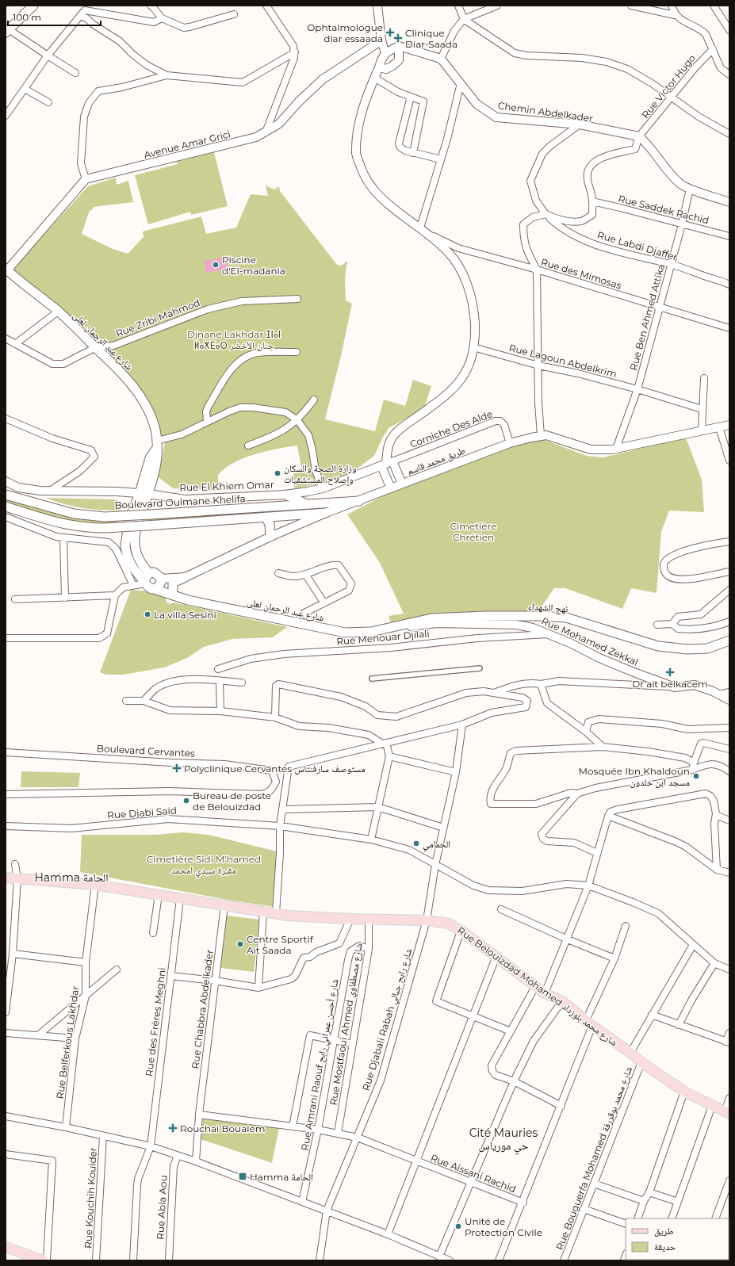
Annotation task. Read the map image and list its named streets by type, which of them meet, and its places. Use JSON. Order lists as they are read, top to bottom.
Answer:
{
  "streets": {
    "main road": [
      "شارع عبد الرحمان لعلى",
      "Boulevard Oulmane Khelifa",
      "نهج الشهداء",
      "Rue Belouizdad Mohamed شارع محمد بلوزداد"
    ],
    "street": [
      "Rue Victor Hugo",
      "Chemin Abdelkader",
      "Avenue Amar Grici",
      "Rue Saddek Rachid",
      "Rue Labdi Djaffer",
      "Rue des Mimosas",
      "Rue Ben Ahmed Attika",
      "Rue Zribi Mahmod",
      "Rue Lagoun Abdelkrim",
      "Corniche Des Alde",
      "طريق محمد قاسم",
      "Rue El Khiem Omar",
      "Rue Menouar Djilali",
      "Rue Mohamed Zekkal",
      "Boulevard Cervantes",
      "Rue Djabi Saïd",
      "Rue Chabbra Abdelkader",
      "Rue Djabali Rabah شارع رابح جبالي",
      "Rue des Frères Meghni",
      "Rue Mostfaoui Ahmed شارع مصطفاوي",
      "Rue Belferkous Lakhdar",
      "Rue Amrani Raouf شارع أحسن عمراني رابح",
      "Rue Bouguerfa Mohamed شارع محمد بوقررفة",
      "Rue Aïssani Rachid",
      "Rue Kouchih Kouider",
      "Rue Abla Aou"
    ]
  },
  "crossings": [
    ["Rue Victor Hugo", "Chemin Abdelkader"],
    ["Rue Victor Hugo", "Rue Saddek Rachid"],
    ["Chemin Abdelkader", "Rue Labdi Djaffer"],
    ["Rue Saddek Rachid", "Rue Ben Ahmed Attika"],
    ["Rue Labdi Djaffer", "Rue Ben Ahmed Attika"],
    ["Rue des Mimosas", "Rue Ben Ahmed Attika"],
    ["Rue Ben Ahmed Attika", "Rue Lagoun Abdelkrim"],
    ["Rue Ben Ahmed Attika", "طريق محمد قاسم"],
    ["Rue Zribi Mahmod", "شارع عبد الرحمان لعلى"],
    ["شارع عبد الرحمان لعلى", "طريق محمد قاسم"],
    ["شارع عبد الرحمان لعلى", "نهج الشهداء"],
    ["شارع عبد الرحمان لعلى", "Rue Mohamed Zekkal"],
    ["Corniche Des Alde", "طريق محمد قاسم"],
    ["Corniche Des Alde", "Rue El Khiem Omar"],
    ["طريق محمد قاسم", "Boulevard Oulmane Khelifa"],
    ["نهج الشهداء", "Rue Mohamed Zekkal"],
    ["Rue Menouar Djilali", "Rue Mohamed Zekkal"],
    ["Rue Djabi Saïd", "Rue Djabali Rabah شارع رابح جبالي"],
    ["Rue Belouizdad Mohamed شارع محمد بلوزداد", "Rue Chabbra Abdelkader"],
    ["Rue Belouizdad Mohamed شارع محمد بلوزداد", "Rue Djabali Rabah شارع رابح جبالي"],
    ["Rue Belouizdad Mohamed شارع محمد بلوزداد", "Rue des Frères Meghni"],
    ["Rue Belouizdad Mohamed شارع محمد بلوزداد", "Rue Mostfaoui Ahmed شارع مصطفاوي"],
    ["Rue Belouizdad Mohamed شارع محمد بلوزداد", "Rue Belferkous Lakhdar"],
    ["Rue Belouizdad Mohamed شارع محمد بلوزداد", "Rue Bouguerfa Mohamed شارع محمد بوقررفة"],
    ["Rue Chabbra Abdelkader", "Rue Aïssani Rachid"],
    ["Rue Djabali Rabah شارع رابح جبالي", "Rue Aïssani Rachid"],
    ["Rue Mostfaoui Ahmed شارع مصطفاوي", "Rue Amrani Raouf شارع أحسن عمراني رابح"],
    ["Rue Mostfaoui Ahmed شارع مصطفاوي", "Rue Aïssani Rachid"],
    ["Rue Amrani Raouf شارع أحسن عمراني رابح", "Rue Aïssani Rachid"]
  ],
  "districts": ["Hamma الحامة", "Cité Mauries حي مورياس"],
  "parks": ["Djnane Lakhdar ⵊⵏⴰⵏ ⵍⴰⵅⴹⴰⵔ جنان الأخضر", "Cimetière Chrétien", "Cimetière Sidi M'hamed مقبرة سيدي امحمد"],
  "places": {
    "health": [
      "Ophtalmologue diar essaada",
      "Clinique Diar-Saada",
      "Dr ait belkacem",
      "Polyclinique Cervantes مستوصف سارفنتاس",
      "Rouchai Boualem"
    ],
    "other": [
      "Piscine d'El-madania",
      "وزارة الصحة والسكان وإصلاح المستشفيات",
      "La villa Sesini",
      "Mosquée Ibn Khaldoun مسجد ابن خلدون",
      "Bureau de poste de Belouizdad",
      "الحمامي",
      "Centre Sportif Ait Saada",
      "Unité de Protection Civile"
    ],
    "transit": ["Hamma الحامة"]
  },
  "legend": ["طريق", "حديقة"],
  "scale_bar": "100 m"
}
